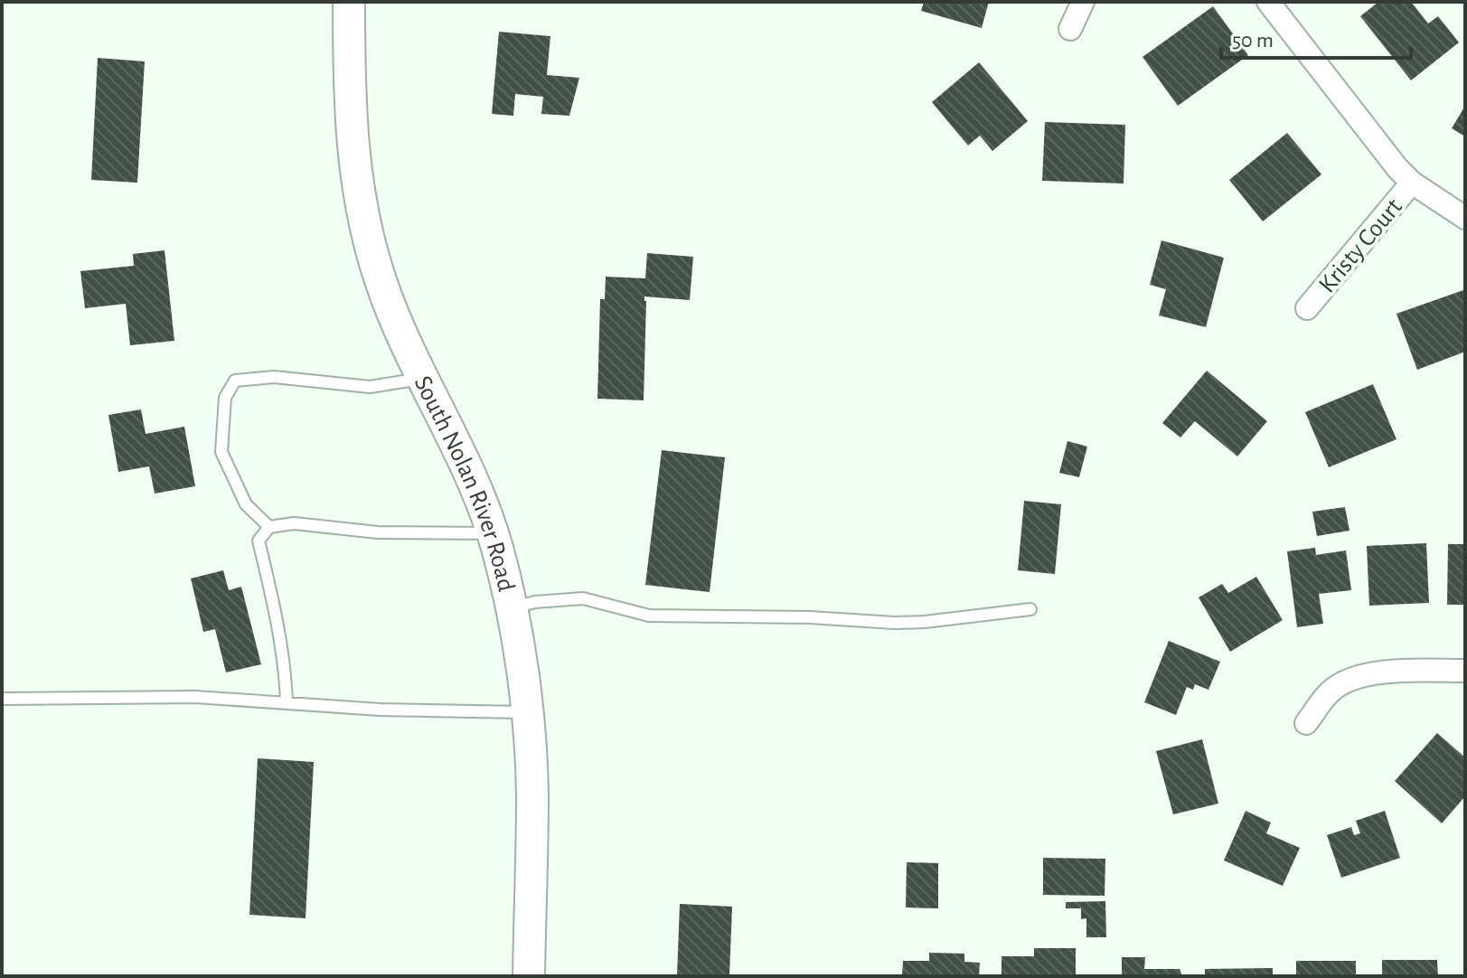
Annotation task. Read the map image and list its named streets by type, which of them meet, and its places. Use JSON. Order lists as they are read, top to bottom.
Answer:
{
  "streets": {
    "main road": ["South Nolan River Road"],
    "street": ["Kristy Court"]
  },
  "scale_bar": "50 m"
}
